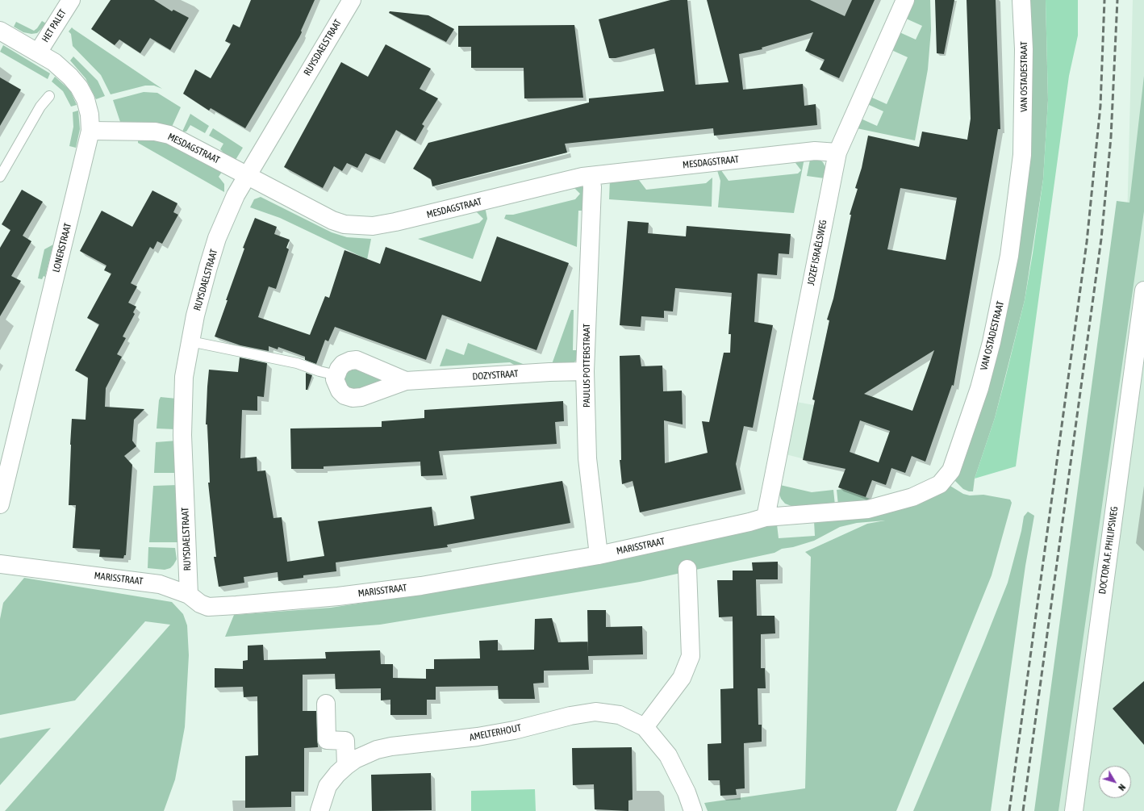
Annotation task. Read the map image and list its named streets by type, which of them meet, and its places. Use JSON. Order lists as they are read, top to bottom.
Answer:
{
  "streets": {
    "street": [
      "HET PALET",
      "RUYSDAELSTRAAT",
      "VAN OSTADESTRAAT",
      "MESDAGSTRAAT",
      "LONERSTRAAT",
      "JOZEF ISRAËLSWEG",
      "PAULUS POTTERSTRAAT",
      "DOZYSTRAAT",
      "MARISSTRAAT",
      "DOCTOR A.F. PHILIPSWEG",
      "AMELTERHOUT"
    ]
  },
  "crossings": [
    ["HET PALET", "LONERSTRAAT"],
    ["RUYSDAELSTRAAT", "MESDAGSTRAAT"],
    ["RUYSDAELSTRAAT", "MARISSTRAAT"],
    ["VAN OSTADESTRAAT", "JOZEF ISRAËLSWEG"],
    ["VAN OSTADESTRAAT", "MARISSTRAAT"],
    ["MESDAGSTRAAT", "LONERSTRAAT"],
    ["MESDAGSTRAAT", "JOZEF ISRAËLSWEG"],
    ["MESDAGSTRAAT", "PAULUS POTTERSTRAAT"],
    ["JOZEF ISRAËLSWEG", "MARISSTRAAT"],
    ["PAULUS POTTERSTRAAT", "DOZYSTRAAT"],
    ["PAULUS POTTERSTRAAT", "MARISSTRAAT"]
  ],
  "north": "bottom right"
}
